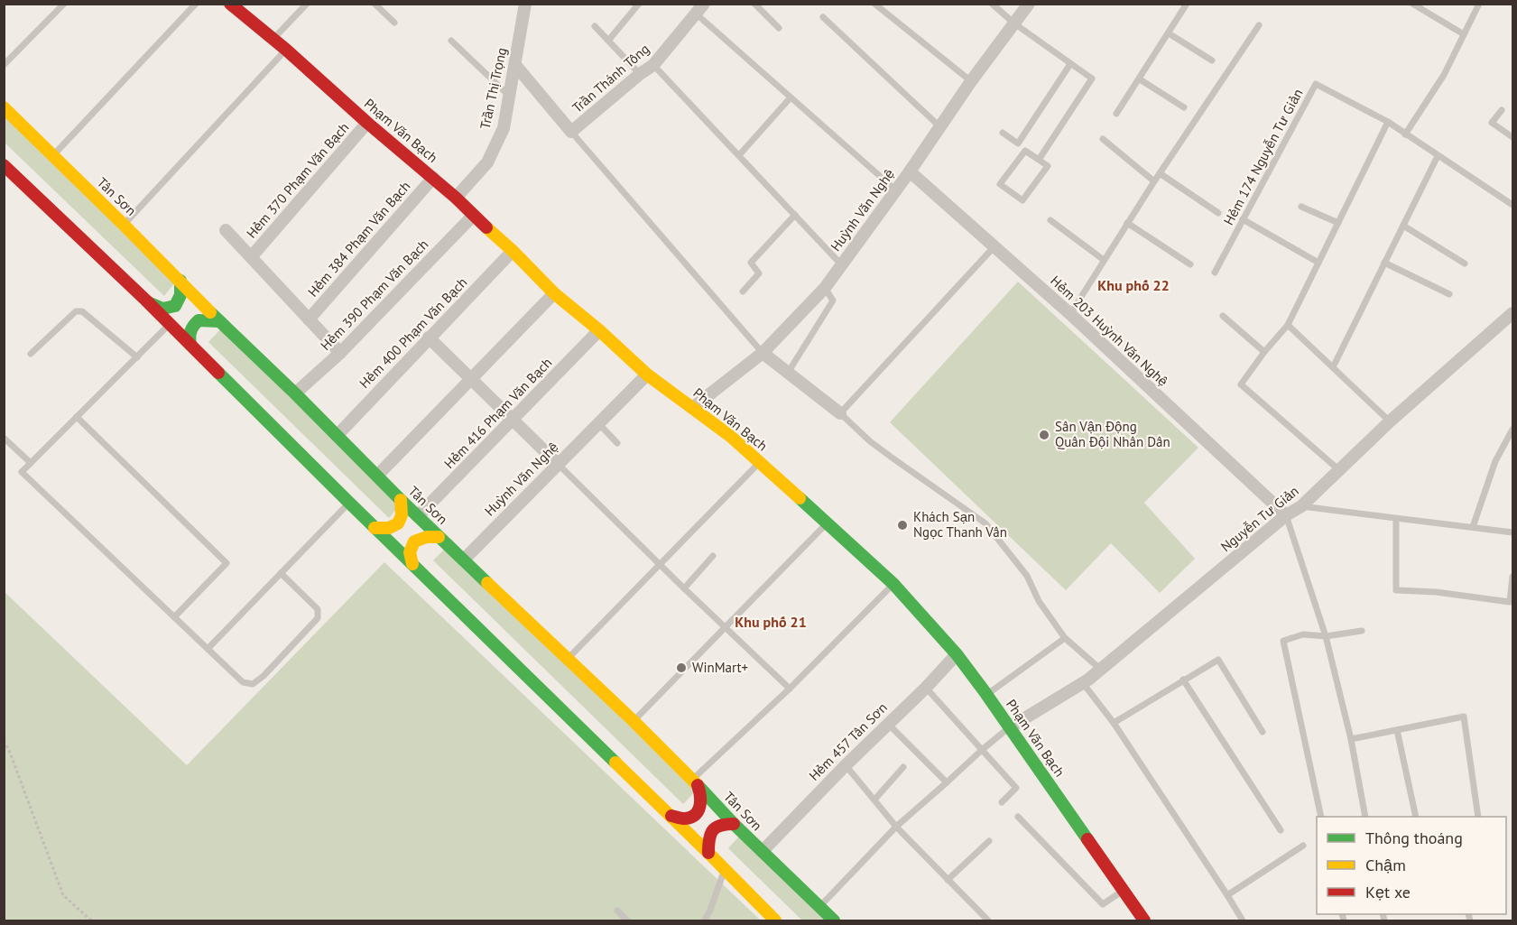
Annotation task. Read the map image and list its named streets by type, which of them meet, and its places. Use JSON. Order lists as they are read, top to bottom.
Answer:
{
  "streets": {
    "street": [
      "Trần Thánh Tông",
      "Trần Thị Trọng",
      "Phạm Văn Bạch",
      "Hẻm 370 Phạm Văn Bạch",
      "Tân Sơn",
      "Huỳnh Văn Nghệ",
      "Hẻm 384 Phạm Văn Bạch",
      "Hẻm 390 Phạm Văn Bạch",
      "Hẻm 203 Huỳnh Văn Nghệ",
      "Hẻm 400 Phạm Văn Bạch",
      "Hẻm 416 Phạm Văn Bạch",
      "Nguyễn Tư Giản",
      "Hẻm 457 Tân Sơn"
    ],
    "lane": ["Hẻm 174 Nguyễn Tư Giản"]
  },
  "crossings": [
    ["Trần Thánh Tông", "Trần Thị Trọng"],
    ["Trần Thị Trọng", "Phạm Văn Bạch"],
    ["Phạm Văn Bạch", "Hẻm 370 Phạm Văn Bạch"],
    ["Phạm Văn Bạch", "Huỳnh Văn Nghệ"],
    ["Phạm Văn Bạch", "Hẻm 384 Phạm Văn Bạch"],
    ["Phạm Văn Bạch", "Hẻm 390 Phạm Văn Bạch"],
    ["Phạm Văn Bạch", "Hẻm 400 Phạm Văn Bạch"],
    ["Phạm Văn Bạch", "Hẻm 416 Phạm Văn Bạch"],
    ["Phạm Văn Bạch", "Nguyễn Tư Giản"],
    ["Phạm Văn Bạch", "Hẻm 457 Tân Sơn"],
    ["Hẻm 370 Phạm Văn Bạch", "Hẻm 384 Phạm Văn Bạch"],
    ["Hẻm 370 Phạm Văn Bạch", "Hẻm 390 Phạm Văn Bạch"],
    ["Tân Sơn", "Huỳnh Văn Nghệ"],
    ["Tân Sơn", "Hẻm 390 Phạm Văn Bạch"],
    ["Tân Sơn", "Hẻm 400 Phạm Văn Bạch"],
    ["Tân Sơn", "Hẻm 416 Phạm Văn Bạch"],
    ["Tân Sơn", "Hẻm 457 Tân Sơn"],
    ["Huỳnh Văn Nghệ", "Hẻm 203 Huỳnh Văn Nghệ"],
    ["Hẻm 203 Huỳnh Văn Nghệ", "Nguyễn Tư Giản"]
  ],
  "districts": ["Khu phố 22", "Khu phố 21"],
  "places": ["Sân Vận Động Quân Đội Nhân Dân", "Khách Sạn Ngọc Thanh Vân", "WinMart+"],
  "legend": ["Thông thoáng", "Chậm", "Kẹt xe"]
}
